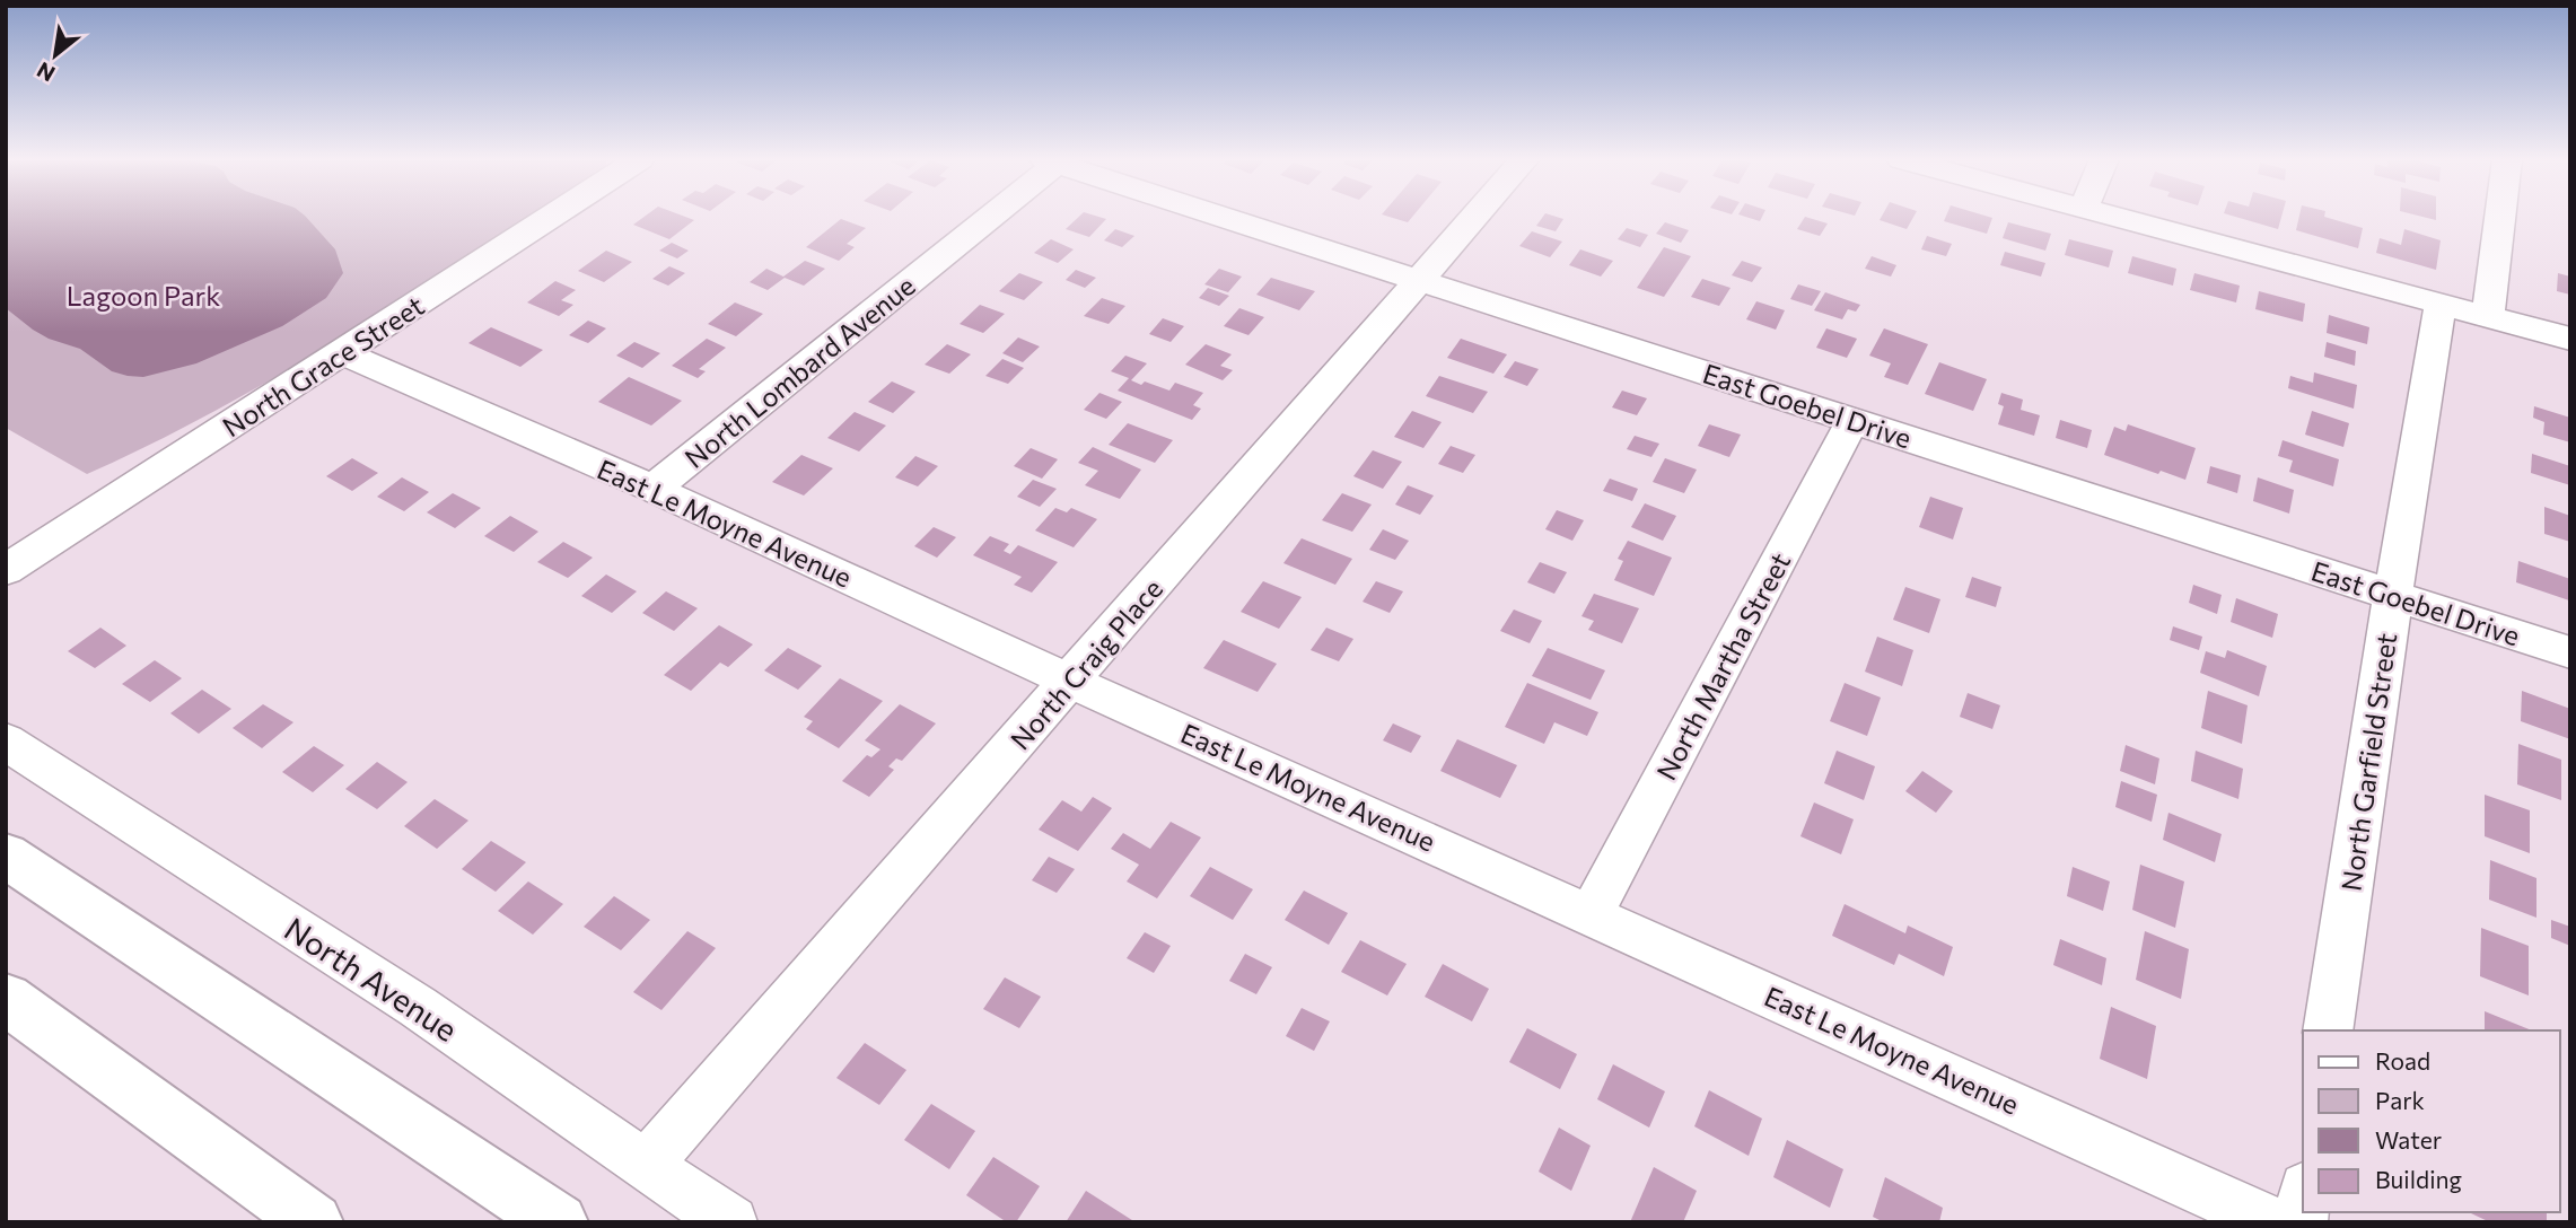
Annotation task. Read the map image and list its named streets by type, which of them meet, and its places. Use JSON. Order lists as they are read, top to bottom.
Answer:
{
  "streets": {
    "street": [
      "North Grace Street",
      "North Lombard Avenue",
      "East Goebel Drive",
      "East Le Moyne Avenue",
      "North Craig Place",
      "North Martha Street",
      "North Garfield Street",
      "North Avenue"
    ]
  },
  "crossings": [
    ["North Grace Street", "East Le Moyne Avenue"],
    ["North Lombard Avenue", "East Le Moyne Avenue"],
    ["East Goebel Drive", "North Craig Place"],
    ["East Goebel Drive", "North Martha Street"],
    ["East Goebel Drive", "North Garfield Street"],
    ["East Le Moyne Avenue", "North Craig Place"],
    ["East Le Moyne Avenue", "North Martha Street"],
    ["North Craig Place", "North Avenue"]
  ],
  "parks": ["Lagoon Park"],
  "legend": [
    "Road",
    "Park",
    "Water",
    "Building"
  ],
  "north": "bottom left"
}
